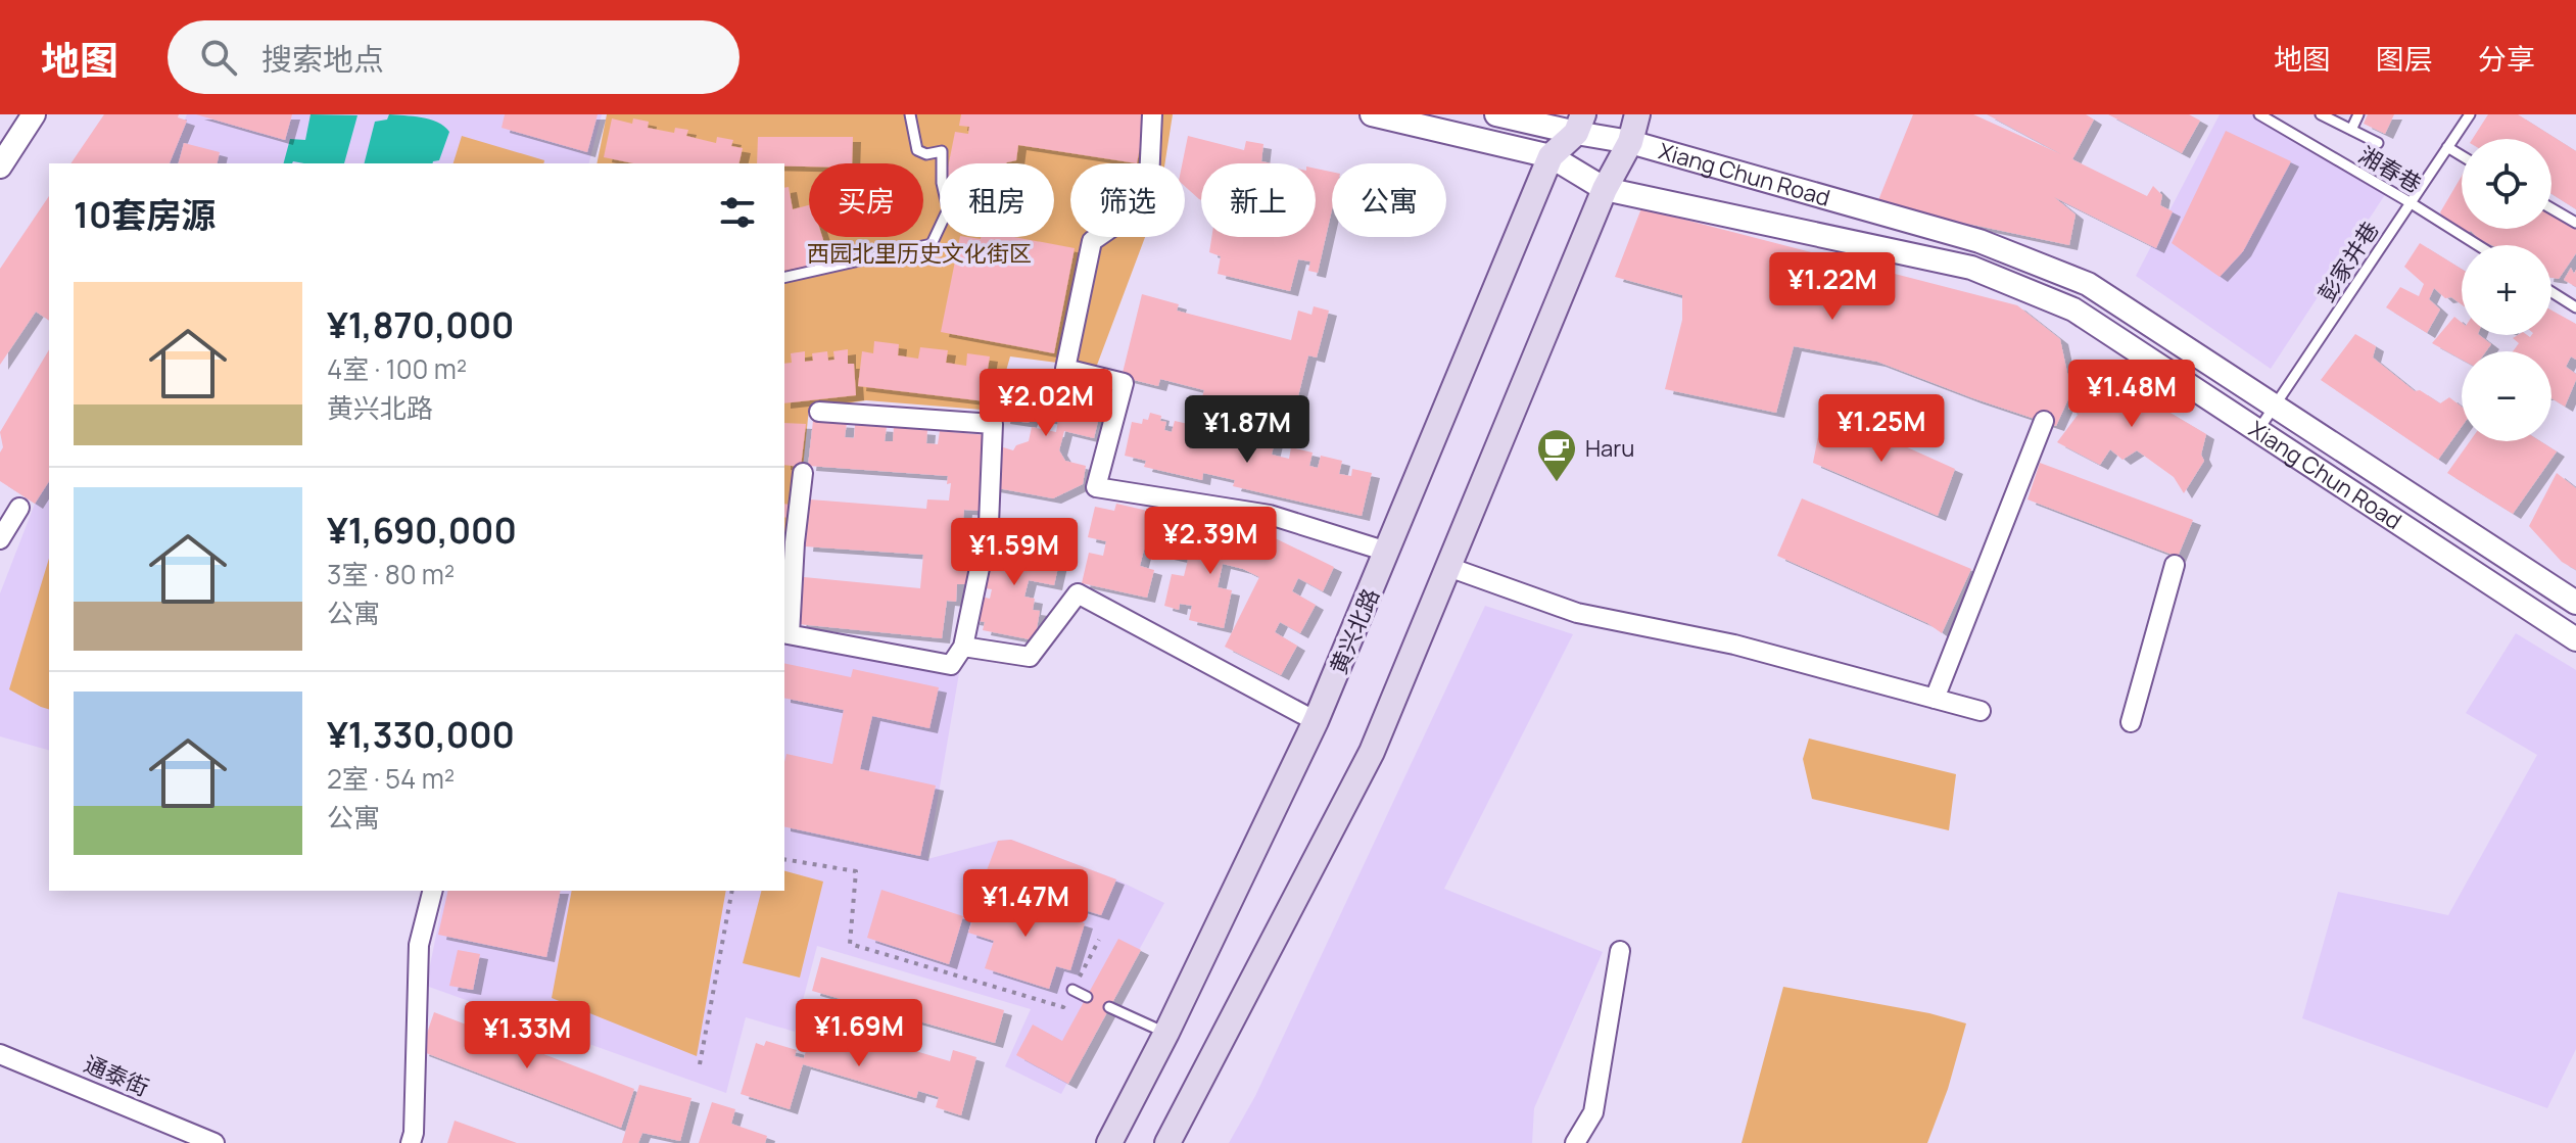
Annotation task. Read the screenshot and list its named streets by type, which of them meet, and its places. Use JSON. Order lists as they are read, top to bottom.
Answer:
{
  "streets": {
    "main road": ["黄兴北路"],
    "street": ["Xiang Chun Road", "通泰街"],
    "lane": ["湘春巷", "彭家并巷"]
  },
  "crossings": [
    ["湘春巷", "彭家并巷"],
    ["Xiang Chun Road", "彭家并巷"],
    ["Xiang Chun Road", "黄兴北路"]
  ],
  "parks": ["西园北里历史文化街区"],
  "places": {
    "cafe": ["Haru"]
  },
  "page": {
    "header": "地图",
    "search": "搜索地点",
    "nav": ["地图", "图层", "分享"],
    "map_buttons": ["+", "−"],
    "chip": [
      "买房",
      "租房",
      "筛选",
      "新上",
      "公寓"
    ],
    "heading": "10套房源",
    "price": [
      "¥1.22M",
      "¥1.48M",
      "¥2.02M",
      "¥1.25M",
      "¥1.87M",
      "¥2.39M",
      "¥1.59M",
      "¥1.47M",
      "¥1.69M",
      "¥1.33M"
    ],
    "list": [
      {
        "name": "¥1,870,000",
        "note": "4室 · 100 m² · 黄兴北路"
      },
      {
        "name": "¥1,690,000",
        "note": "3室 · 80 m² · 公寓"
      },
      {
        "name": "¥1,330,000",
        "note": "2室 · 54 m² · 公寓"
      }
    ]
  }
}
